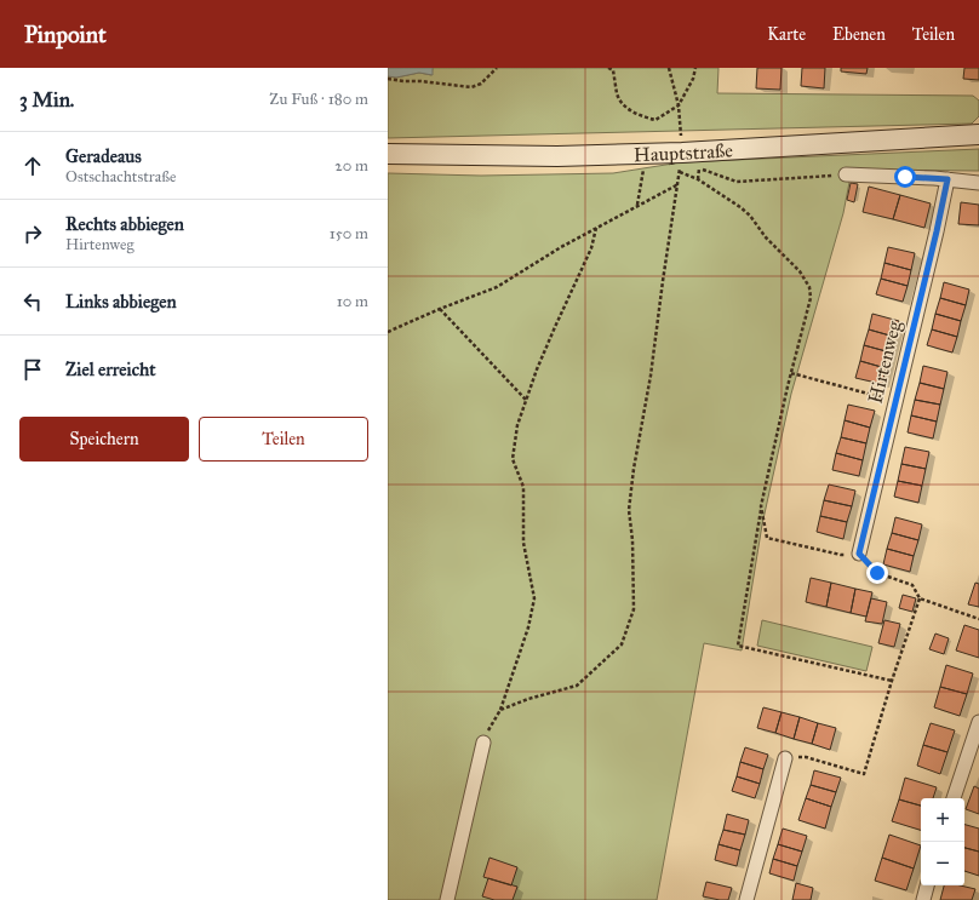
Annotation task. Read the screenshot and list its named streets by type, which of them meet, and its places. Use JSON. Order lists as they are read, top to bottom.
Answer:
{
  "streets": {
    "main road": ["Hauptstraße"],
    "street": ["Hirtenweg"]
  },
  "page": {
    "header": "Pinpoint",
    "nav": ["Karte", "Ebenen", "Teilen"],
    "heading": ["3 Min.", "Zu Fuß · 180 m"],
    "list": [
      ["Geradeaus", "Ostschachtstraße", "20 m"],
      ["Rechts abbiegen", "Hirtenweg", "150 m"],
      ["Links abbiegen", "10 m"],
      "Ziel erreicht"
    ],
    "buttons": ["Speichern", "Teilen"],
    "map_buttons": ["+", "−"]
  }
}
